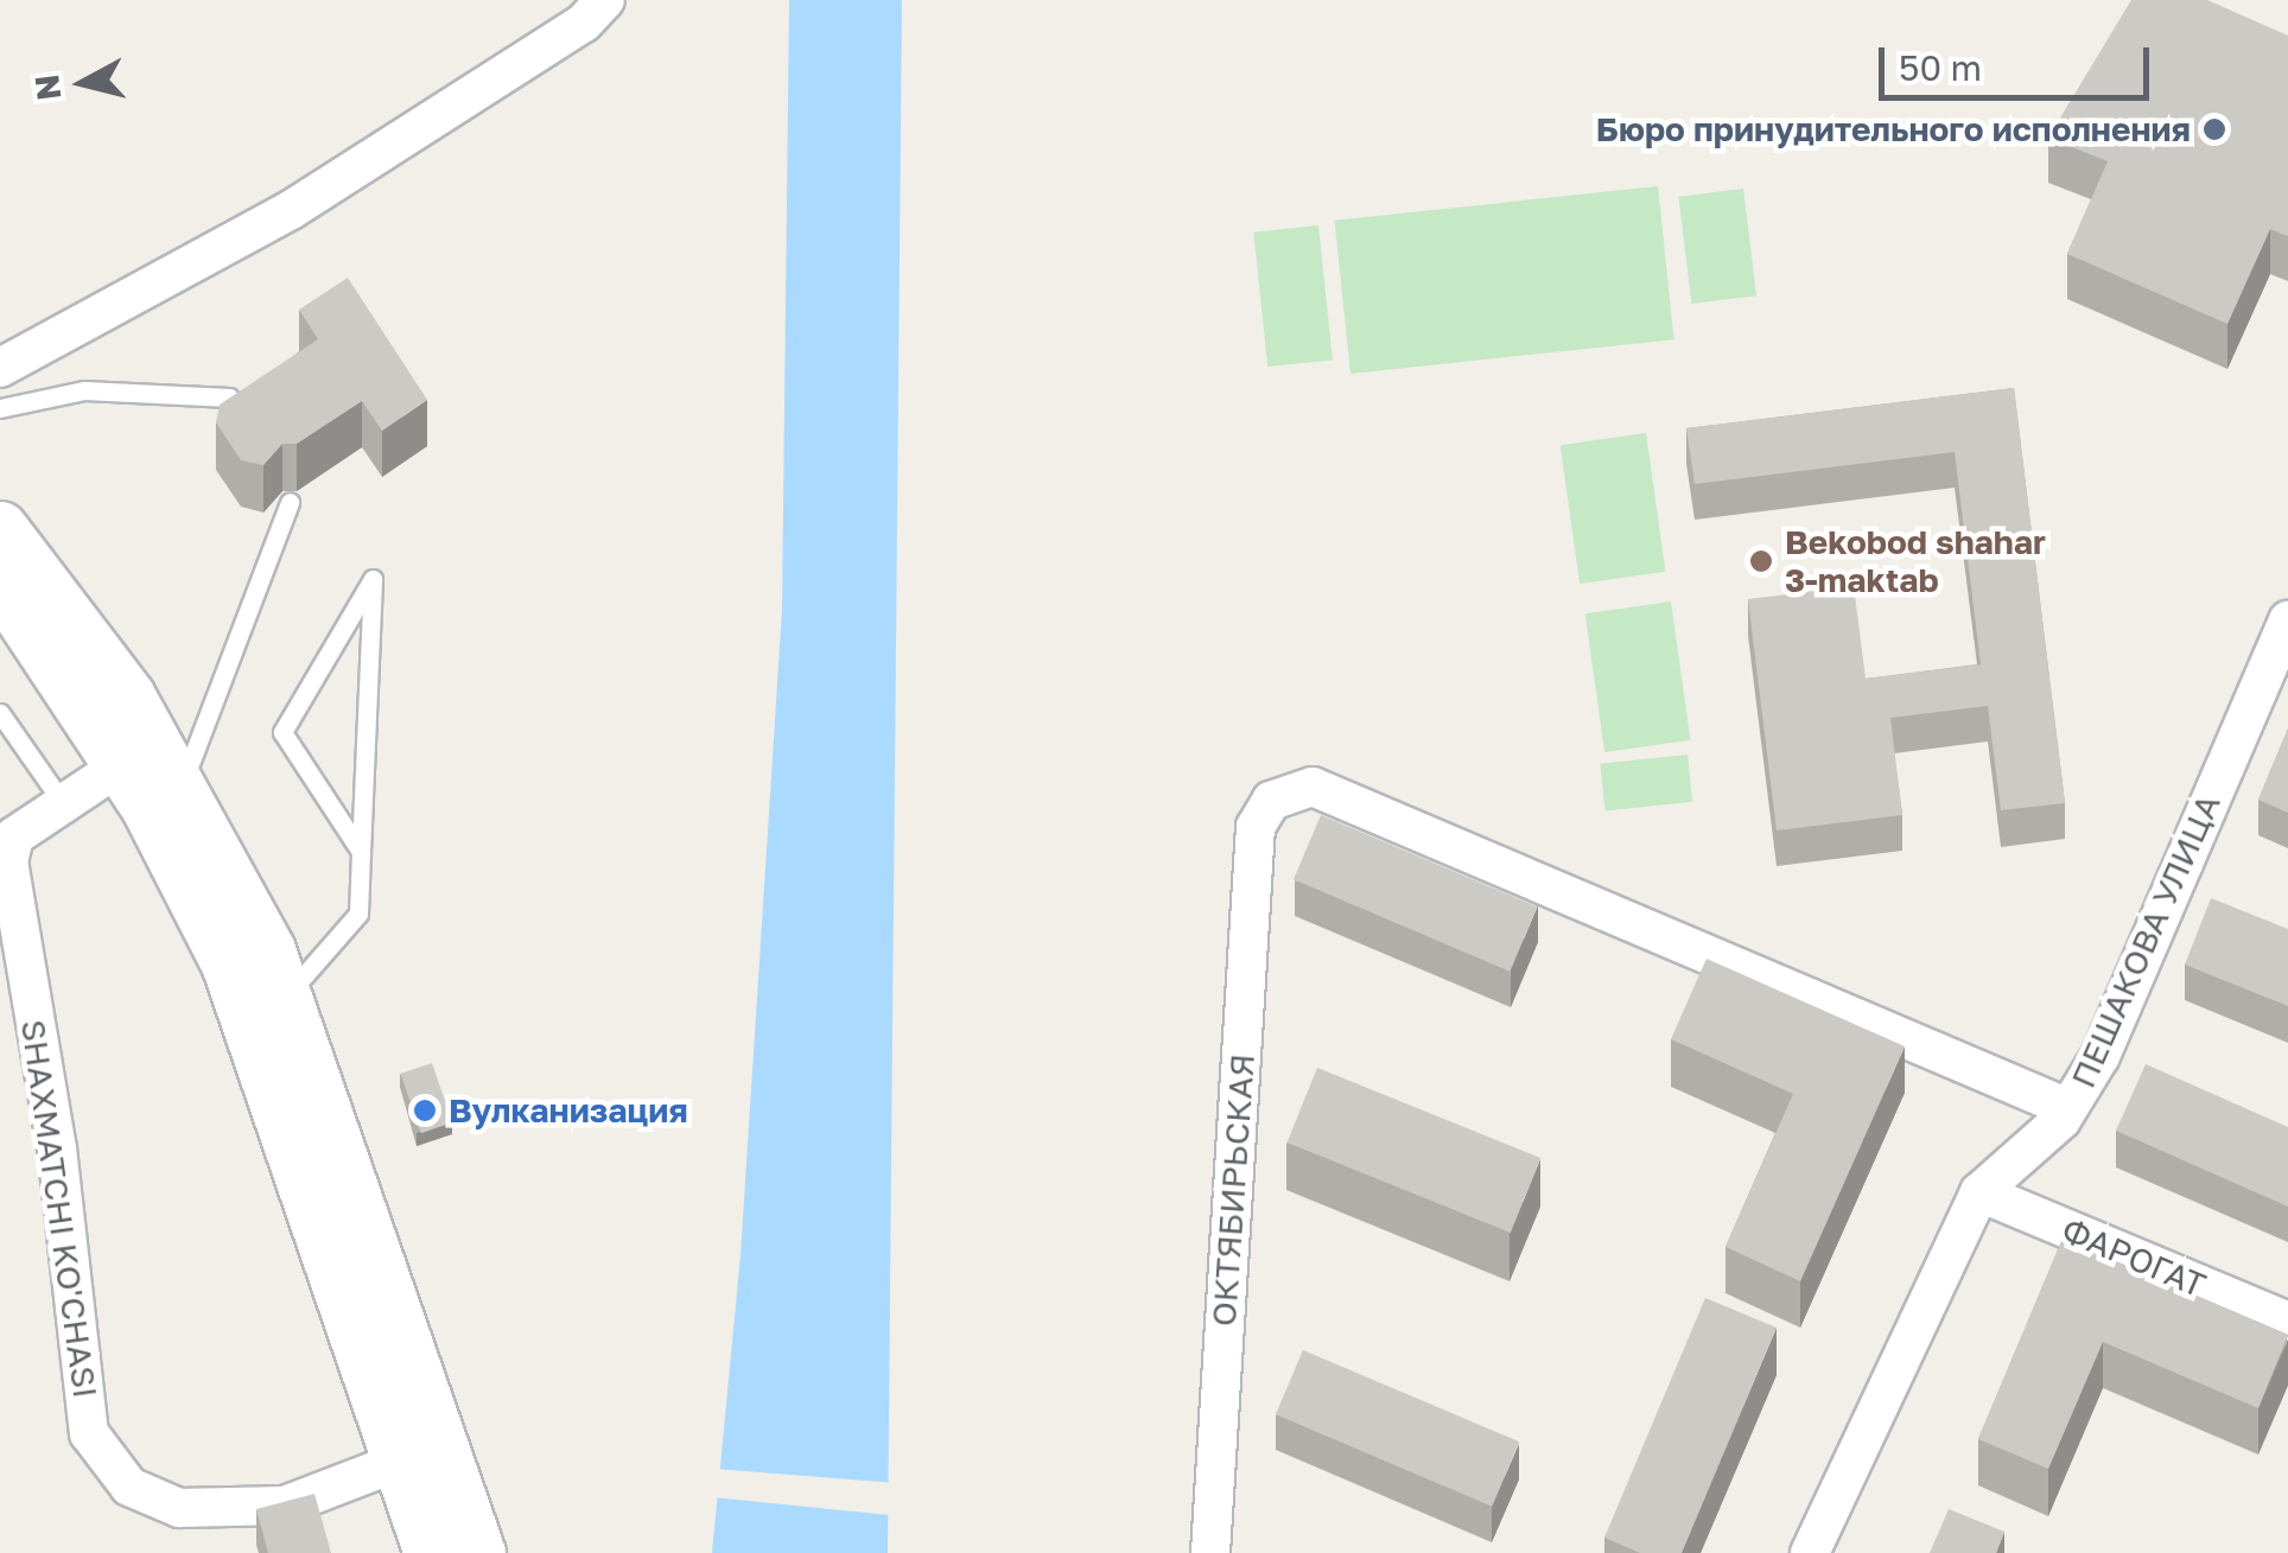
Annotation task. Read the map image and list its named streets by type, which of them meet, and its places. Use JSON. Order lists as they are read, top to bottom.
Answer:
{
  "streets": {
    "street": [
      "ПЕШАКОВА УЛИЦА",
      "ОКТЯБИРЬСКАЯ",
      "SHAXMATCHI KO'CHASI",
      "ФАРОГАТ"
    ]
  },
  "crossings": [
    ["ПЕШАКОВА УЛИЦА", "ОКТЯБИРЬСКАЯ"],
    ["ПЕШАКОВА УЛИЦА", "ФАРОГАТ"]
  ],
  "places": ["Бюро принудительного исполнения", "Bekobod shahar 3-maktab", "Вулканизация"],
  "scale_bar": "50 m",
  "north": "left"
}
